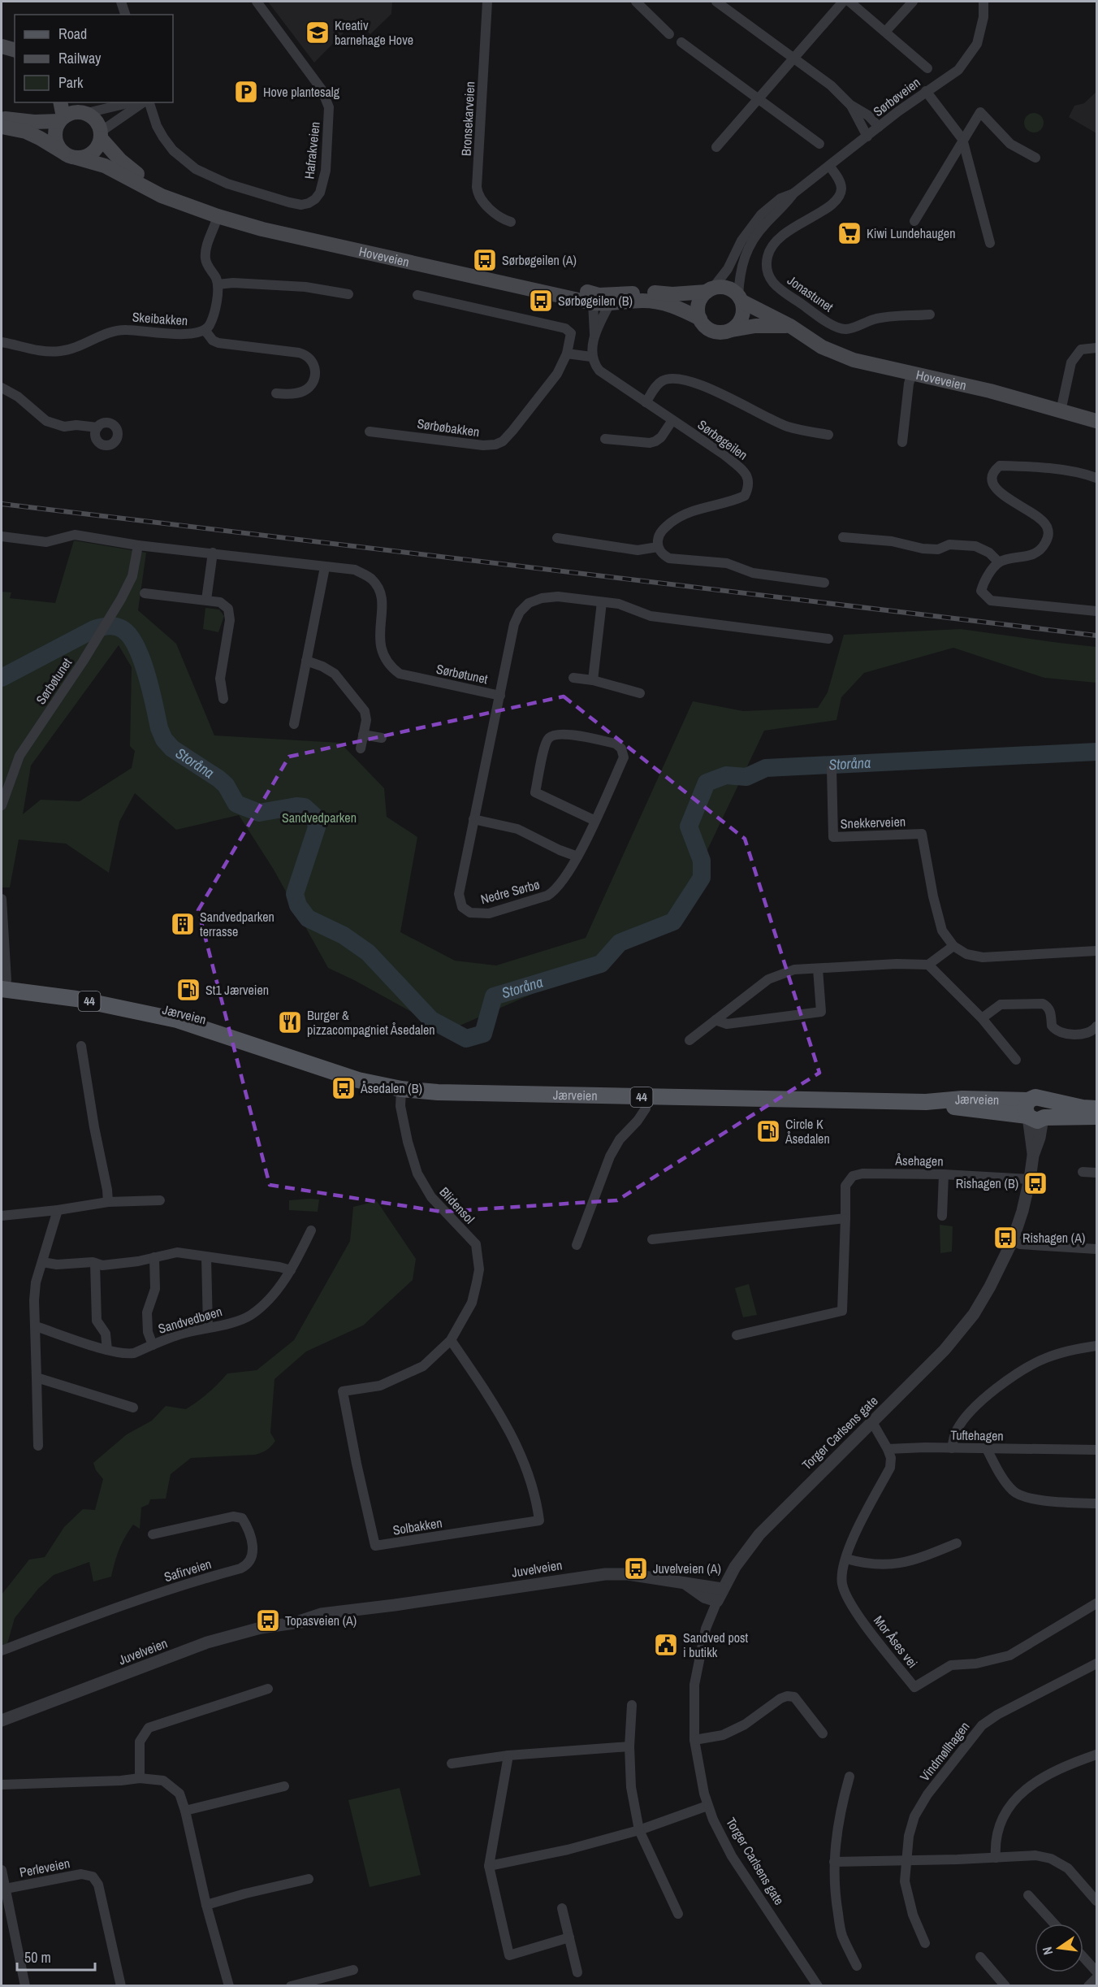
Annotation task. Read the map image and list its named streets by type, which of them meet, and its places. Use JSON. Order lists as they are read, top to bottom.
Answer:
{
  "streets": {
    "main road": ["Hoveveien", "44", "Jærveien"],
    "street": [
      "Sørbøveien",
      "Bronsekarveien",
      "Hafrakveien",
      "Jonastunet",
      "Skeibakken",
      "Sørbøbakken",
      "Sørbøgeilen",
      "Sørbøtunet",
      "Snekkerveien",
      "Nedre Sørbø",
      "Åsehagen",
      "Blidensol",
      "Sandvedbøen",
      "Torger Carlsens gate",
      "Tuftehagen",
      "Solbakken",
      "Juvelveien",
      "Safirveien",
      "Mor Åses vei",
      "Vindmøllhagen",
      "Perleveien"
    ]
  },
  "crossings": [
    ["Sørbøveien", "Hoveveien"],
    ["Sørbøveien", "Jonastunet"],
    ["Hafrakveien", "Hoveveien"],
    ["Sørbøtunet", "Nedre Sørbø"],
    ["44", "Jærveien"],
    ["44", "Torger Carlsens gate"],
    ["Jærveien", "Blidensol"],
    ["Jærveien", "Torger Carlsens gate"],
    ["Åsehagen", "Torger Carlsens gate"],
    ["Blidensol", "Solbakken"],
    ["Torger Carlsens gate", "Juvelveien"],
    ["Tuftehagen", "Mor Åses vei"]
  ],
  "water": ["Storåna"],
  "parks": ["Sandvedparken"],
  "places": {
    "school or university": ["Kreativ barnehage Hove"],
    "parking": ["Hove plantesalg"],
    "supermarket": ["Kiwi Lundehaugen"],
    "bus stop": [
      "Sørbøgeilen (A)",
      "Sørbøgeilen (B)",
      "Åsedalen (B)",
      "Rishagen (B)",
      "Rishagen (A)",
      "Juvelveien (A)",
      "Topasveien (A)"
    ],
    "building": ["Sandvedparken terrasse"],
    "fuel station": ["St1 Jærveien", "Circle K Åsedalen"],
    "restaurant": ["Burger & pizzacompagniet Åsedalen"],
    "public building": ["Sandved post i butikk"]
  },
  "legend": ["Road", "Railway", "Park"],
  "scale_bar": "50 m",
  "north": "left"
}
